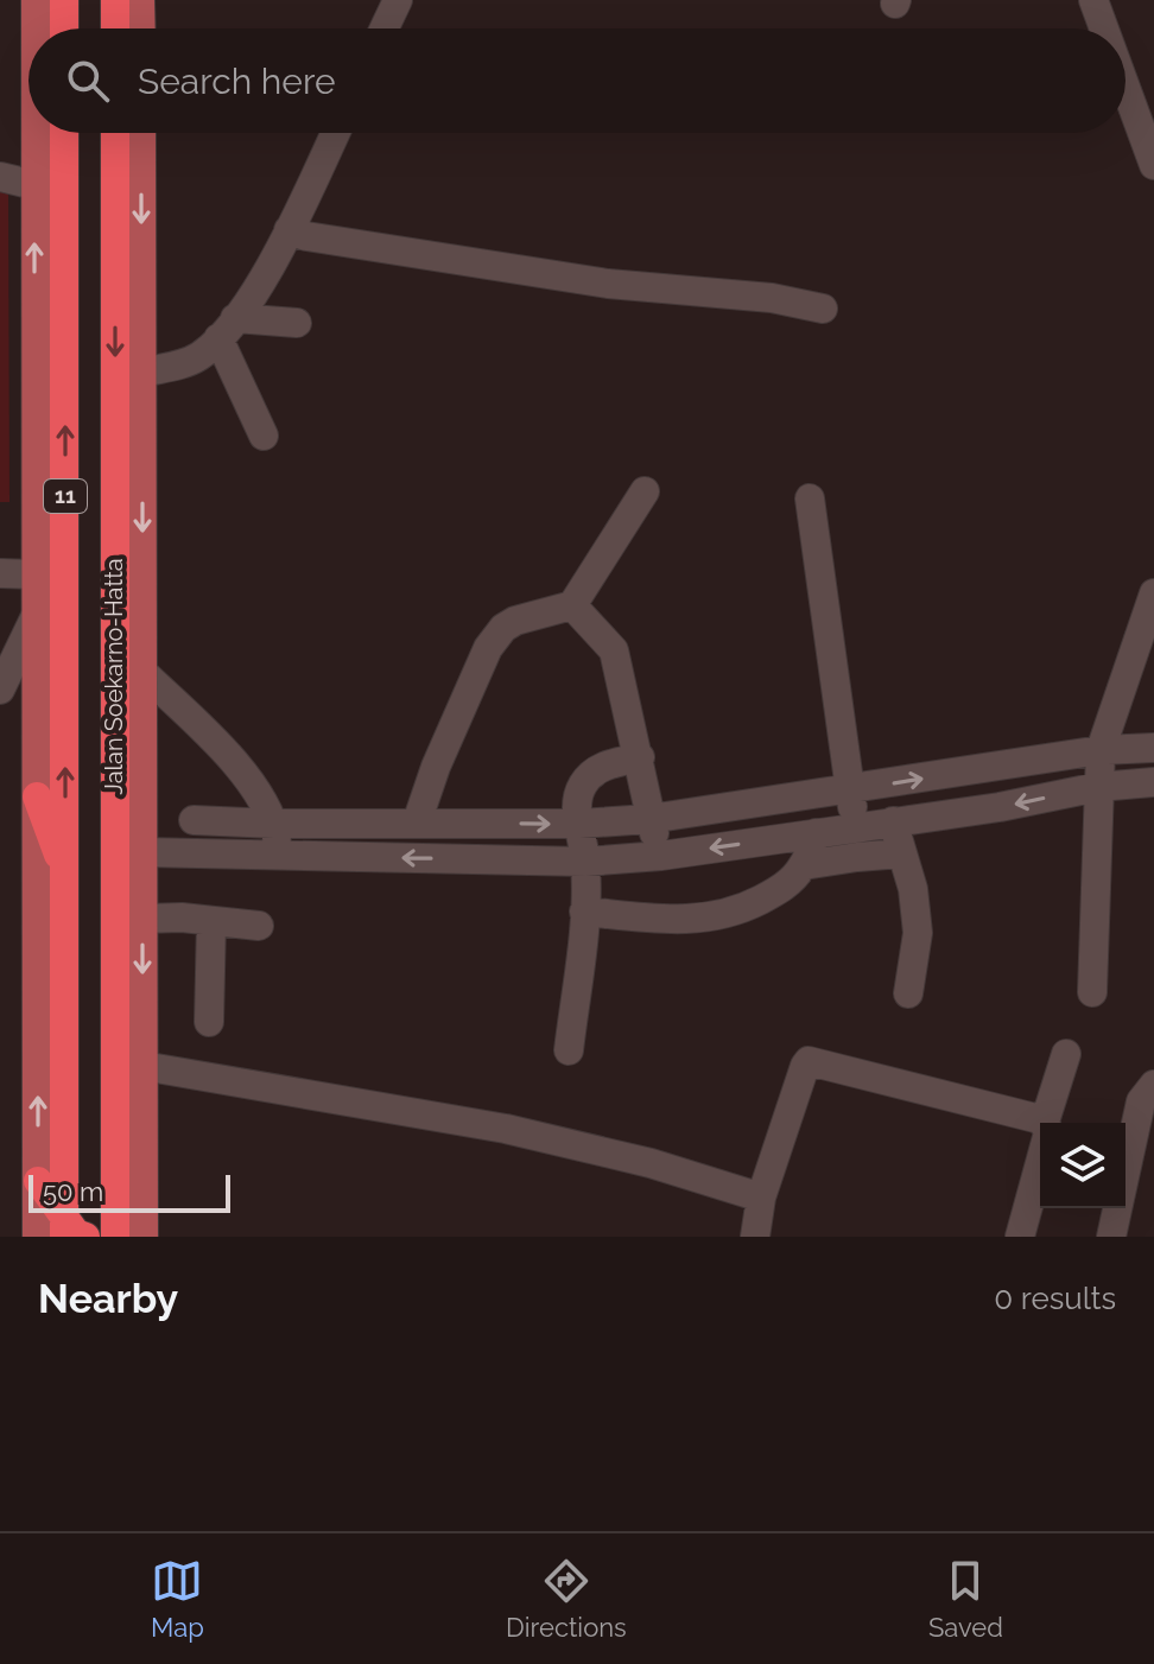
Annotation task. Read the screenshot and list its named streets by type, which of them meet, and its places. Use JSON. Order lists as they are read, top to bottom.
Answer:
{
  "streets": {
    "highway": ["11", "Jalan Soekarno-Hatta"]
  },
  "scale_bar": "50 m",
  "page": {
    "search": "Search here",
    "scale": "50 m",
    "heading": ["Nearby", "0 results"],
    "nav": ["Map", "Directions", "Saved"]
  }
}
